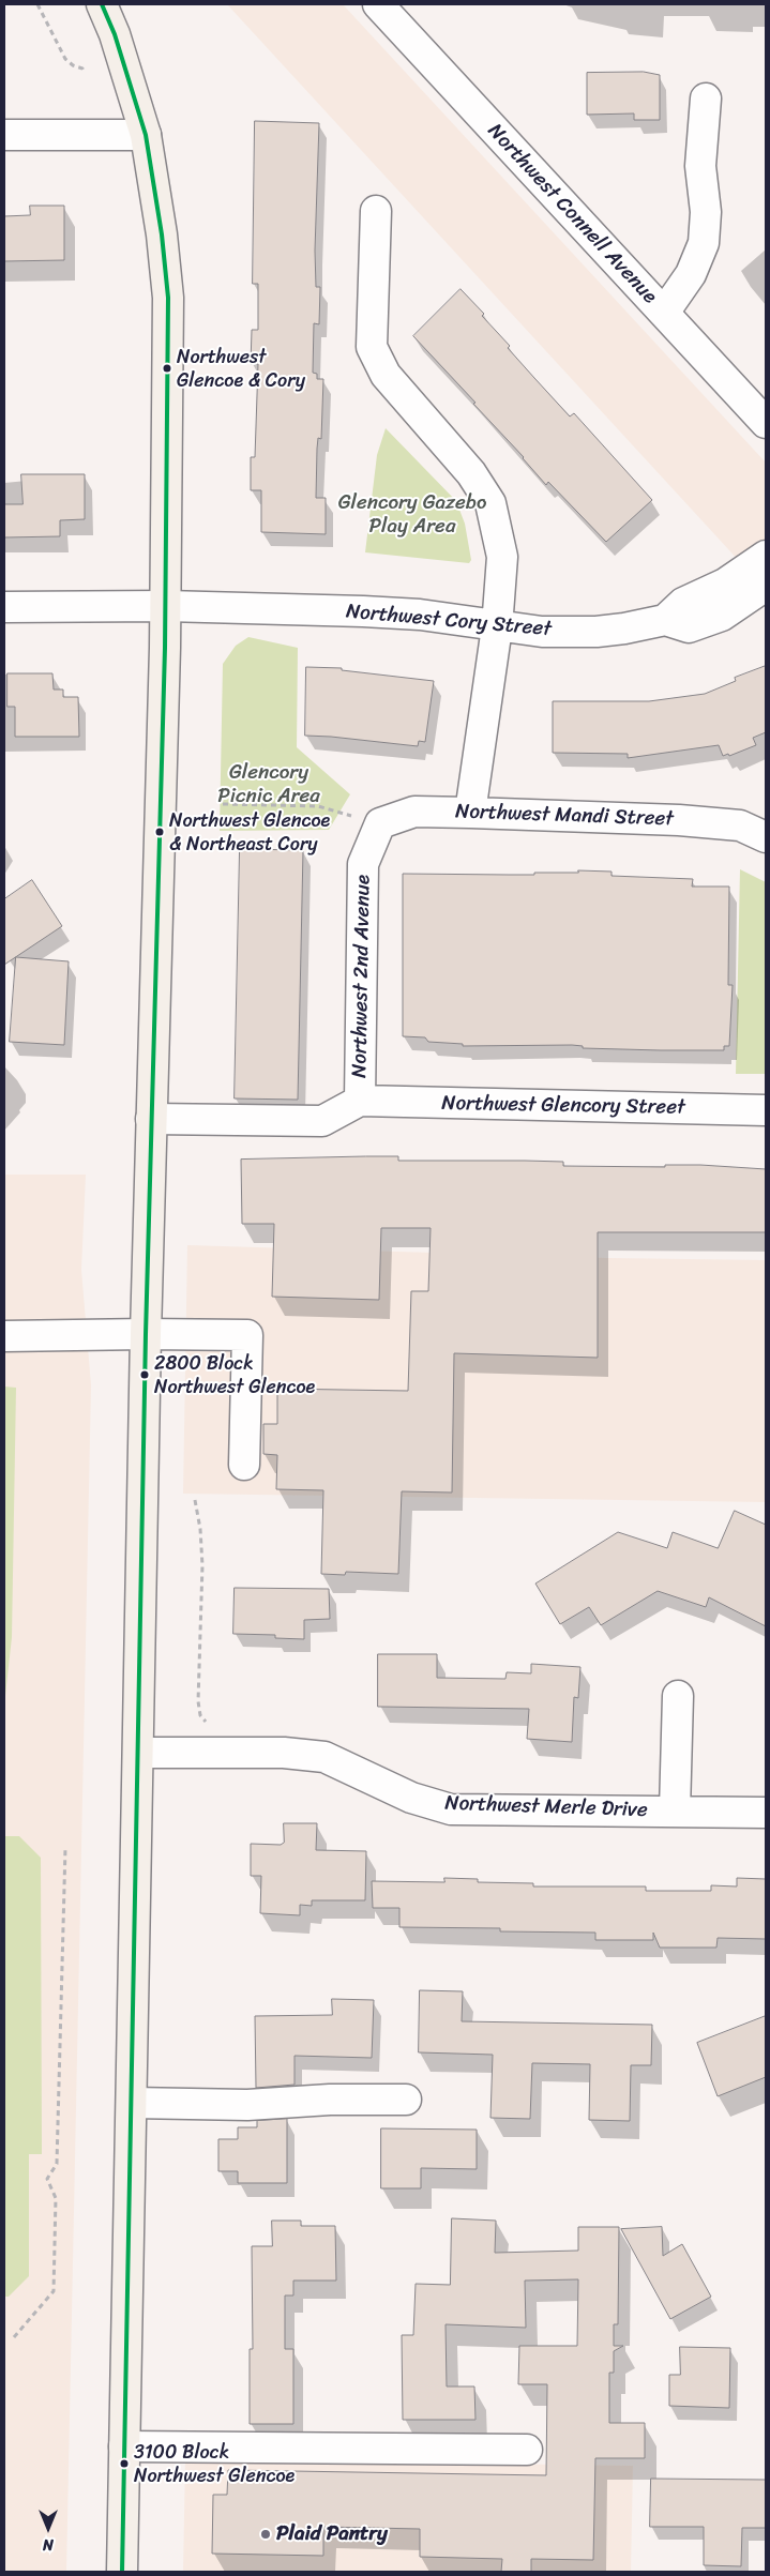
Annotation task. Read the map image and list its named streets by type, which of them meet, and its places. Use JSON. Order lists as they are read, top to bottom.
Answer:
{
  "streets": {
    "street": [
      "Northwest Connell Avenue",
      "Northwest Cory Street",
      "Northwest Mandi Street",
      "Northwest 2nd Avenue",
      "Northwest Glencory Street",
      "Northwest Merle Drive"
    ]
  },
  "crossings": [
    ["Northwest Mandi Street", "Northwest 2nd Avenue"],
    ["Northwest 2nd Avenue", "Northwest Glencory Street"]
  ],
  "parks": ["Glencory Gazebo Play Area", "Glencory Picnic Area"],
  "places": [
    "Northwest Glencoe & Cory",
    "Northwest Glencoe & Northeast Cory",
    "2800 Block Northwest Glencoe",
    "3100 Block Northwest Glencoe",
    "Plaid Pantry"
  ],
  "north": "bottom"
}
